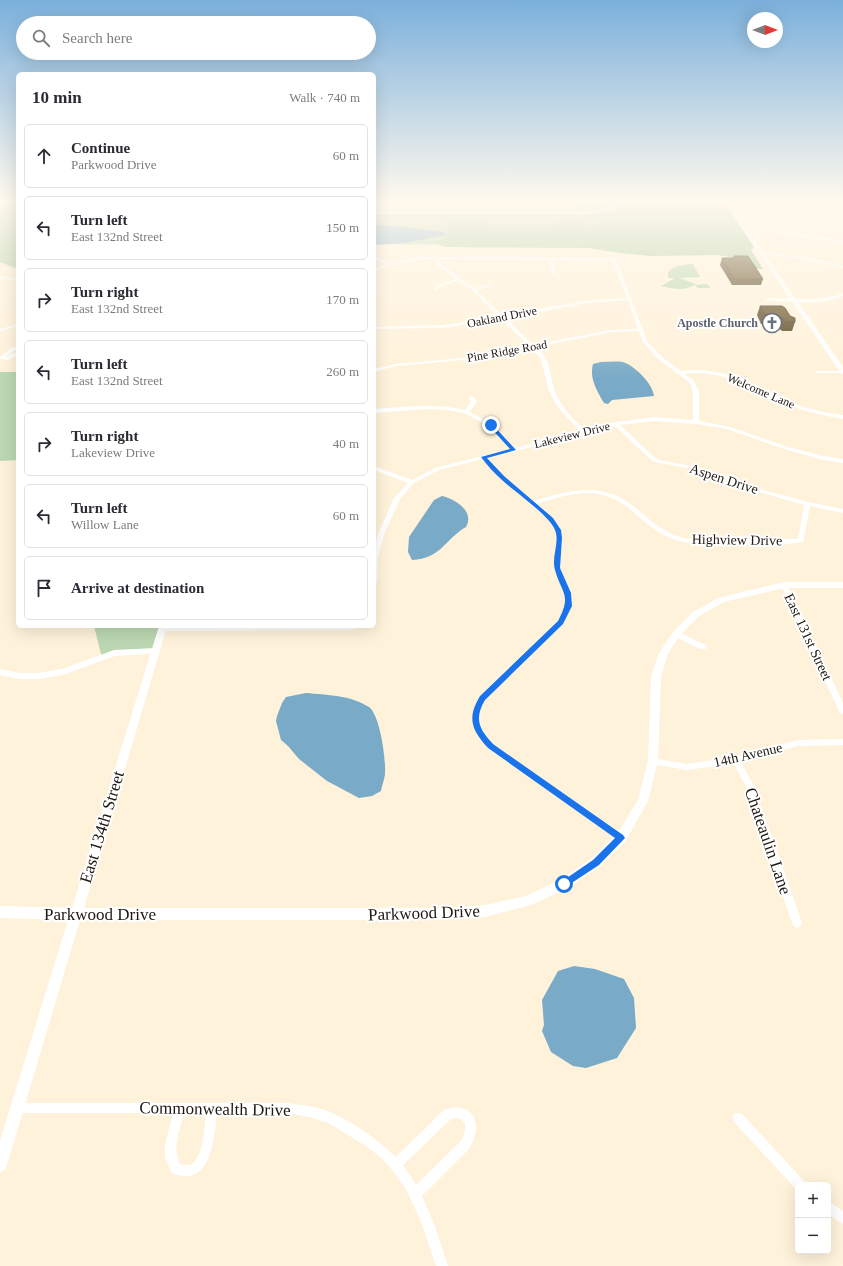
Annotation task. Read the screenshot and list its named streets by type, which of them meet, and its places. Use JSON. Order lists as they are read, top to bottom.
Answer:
{
  "streets": {
    "street": [
      "Oakland Drive",
      "Pine Ridge Road",
      "Welcome Lane",
      "Lakeview Drive",
      "Aspen Drive",
      "Highview Drive",
      "East 131st Street",
      "14th Avenue",
      "East 134th Street",
      "Chateaulin Lane",
      "Parkwood Drive",
      "Commonwealth Drive"
    ]
  },
  "crossings": [
    ["Lakeview Drive", "Aspen Drive"],
    ["Aspen Drive", "Highview Drive"],
    ["East 131st Street", "Parkwood Drive"],
    ["14th Avenue", "Chateaulin Lane"],
    ["14th Avenue", "Parkwood Drive"],
    ["East 134th Street", "Parkwood Drive"],
    ["East 134th Street", "Commonwealth Drive"]
  ],
  "places": {
    "church": ["Apostle Church"]
  },
  "north": "right",
  "page": {
    "search": "Search here",
    "heading": ["10 min", "Walk · 740 m"],
    "list": [
      ["Continue", "Parkwood Drive", "60 m"],
      ["Turn left", "East 132nd Street", "150 m"],
      ["Turn right", "East 132nd Street", "170 m"],
      ["Turn left", "East 132nd Street", "260 m"],
      ["Turn right", "Lakeview Drive", "40 m"],
      ["Turn left", "Willow Lane", "60 m"],
      "Arrive at destination"
    ],
    "map_buttons": ["+", "−"]
  }
}
